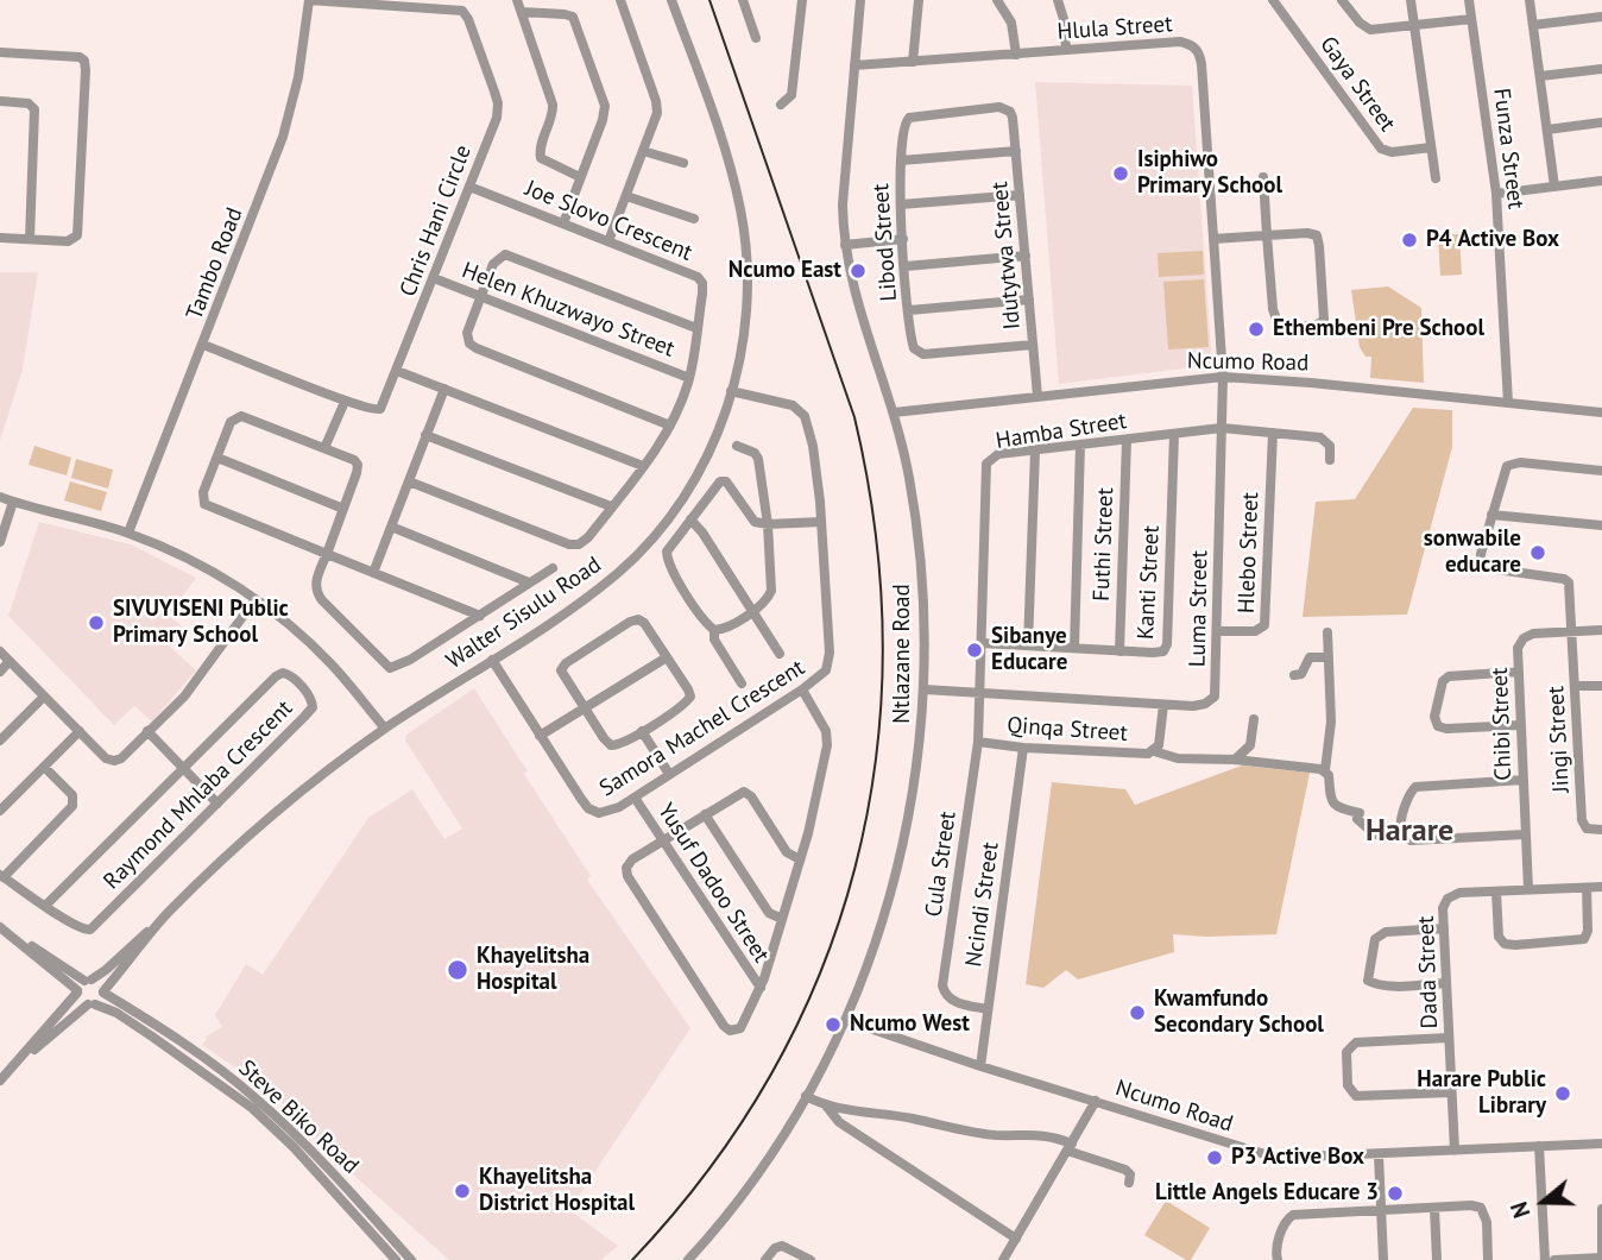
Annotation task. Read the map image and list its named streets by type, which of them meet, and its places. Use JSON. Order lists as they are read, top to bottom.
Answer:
{
  "streets": {
    "street": [
      "Hlula Street",
      "Gaya Street",
      "Funza Street",
      "Chris Hani Circle",
      "Joe Slovo Crescent",
      "Libod Street",
      "Idutytwa Street",
      "Tambo Road",
      "Helen Khuzwayo Street",
      "Ncumo Road",
      "Hamba Street",
      "Futhi Street",
      "Hlebo Street",
      "Kanti Street",
      "Luma Street",
      "Walter Sisulu Road",
      "Ntlazane Road",
      "Chibi Street",
      "Samora Machel Crescent",
      "Qinqa Street",
      "Jingi Street",
      "Raymond Mhlaba Crescent",
      "Cula Street",
      "Yusuf Dadoo Street",
      "Ncindi Street",
      "Dada Street",
      "Steve Biko Road"
    ]
  },
  "crossings": [
    ["Hlula Street", "Ncumo Road"],
    ["Hlula Street", "Luma Street"],
    ["Hlula Street", "Ntlazane Road"],
    ["Funza Street", "Ncumo Road"],
    ["Chris Hani Circle", "Joe Slovo Crescent"],
    ["Chris Hani Circle", "Tambo Road"],
    ["Chris Hani Circle", "Helen Khuzwayo Street"],
    ["Joe Slovo Crescent", "Helen Khuzwayo Street"],
    ["Libod Street", "Idutytwa Street"],
    ["Idutytwa Street", "Ncumo Road"],
    ["Ncumo Road", "Luma Street"],
    ["Ncumo Road", "Ntlazane Road"],
    ["Ncumo Road", "Ncindi Street"],
    ["Ncumo Road", "Dada Street"],
    ["Hamba Street", "Futhi Street"],
    ["Hamba Street", "Kanti Street"],
    ["Hamba Street", "Luma Street"],
    ["Hamba Street", "Cula Street"],
    ["Futhi Street", "Kanti Street"],
    ["Hlebo Street", "Luma Street"],
    ["Luma Street", "Ntlazane Road"],
    ["Luma Street", "Qinqa Street"],
    ["Luma Street", "Cula Street"],
    ["Walter Sisulu Road", "Samora Machel Crescent"],
    ["Walter Sisulu Road", "Steve Biko Road"],
    ["Chibi Street", "Jingi Street"],
    ["Chibi Street", "Dada Street"],
    ["Samora Machel Crescent", "Yusuf Dadoo Street"],
    ["Qinqa Street", "Cula Street"],
    ["Qinqa Street", "Ncindi Street"],
    ["Cula Street", "Ncindi Street"]
  ],
  "districts": ["Harare"],
  "places": [
    "Isiphiwo Primary School",
    "P4 Active Box",
    "Ncumo East",
    "Ethembeni Pre School",
    "sonwabile educare",
    "SIVUYISENI Public Primary School",
    "Sibanye Educare",
    "Khayelitsha Hospital",
    "Kwamfundo Secondary School",
    "Ncumo West",
    "Harare Public Library",
    "P3 Active Box",
    "Khayelitsha District Hospital",
    "Little Angels Educare 3"
  ],
  "north": "left"
}
